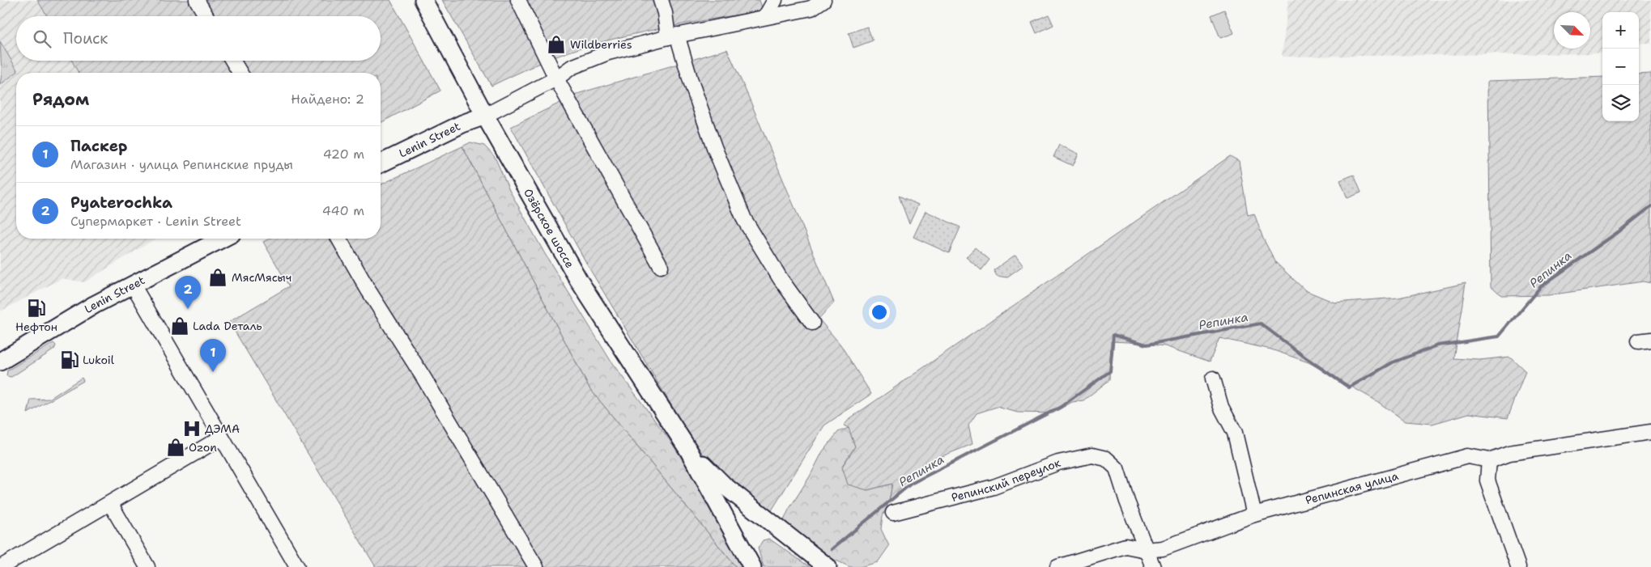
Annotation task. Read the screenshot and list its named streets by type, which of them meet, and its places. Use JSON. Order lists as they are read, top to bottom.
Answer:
{
  "streets": {
    "main road": ["Lenin Street", "Озёрское шоссе"],
    "street": ["Репинский переулок", "Репинская улица"]
  },
  "crossings": [
    ["Lenin Street", "Озёрское шоссе"],
    ["Репинский переулок", "Репинская улица"]
  ],
  "water": ["Репинка"],
  "places": {
    "shop": [
      "Wildberries",
      "МясМясыч",
      "Lada Dеталь",
      "Ozon"
    ],
    "fuel station": ["Нефтон", "Lukoil"],
    "hospital": ["ДЭМА"]
  },
  "north": "bottom right",
  "page": {
    "map_buttons": ["+", "−"],
    "search": "Поиск",
    "heading": ["Рядом", "Найдено: 2"],
    "list": [
      {
        "mark": "1",
        "name": "Паскер",
        "note": "Магазин · улица Репинские пруды",
        "value": "420 m"
      },
      {
        "mark": "2",
        "name": "Pyaterochka",
        "note": "Супермаркет · Lenin Street",
        "value": "440 m"
      }
    ],
    "pins": ["2", "1"]
  }
}
